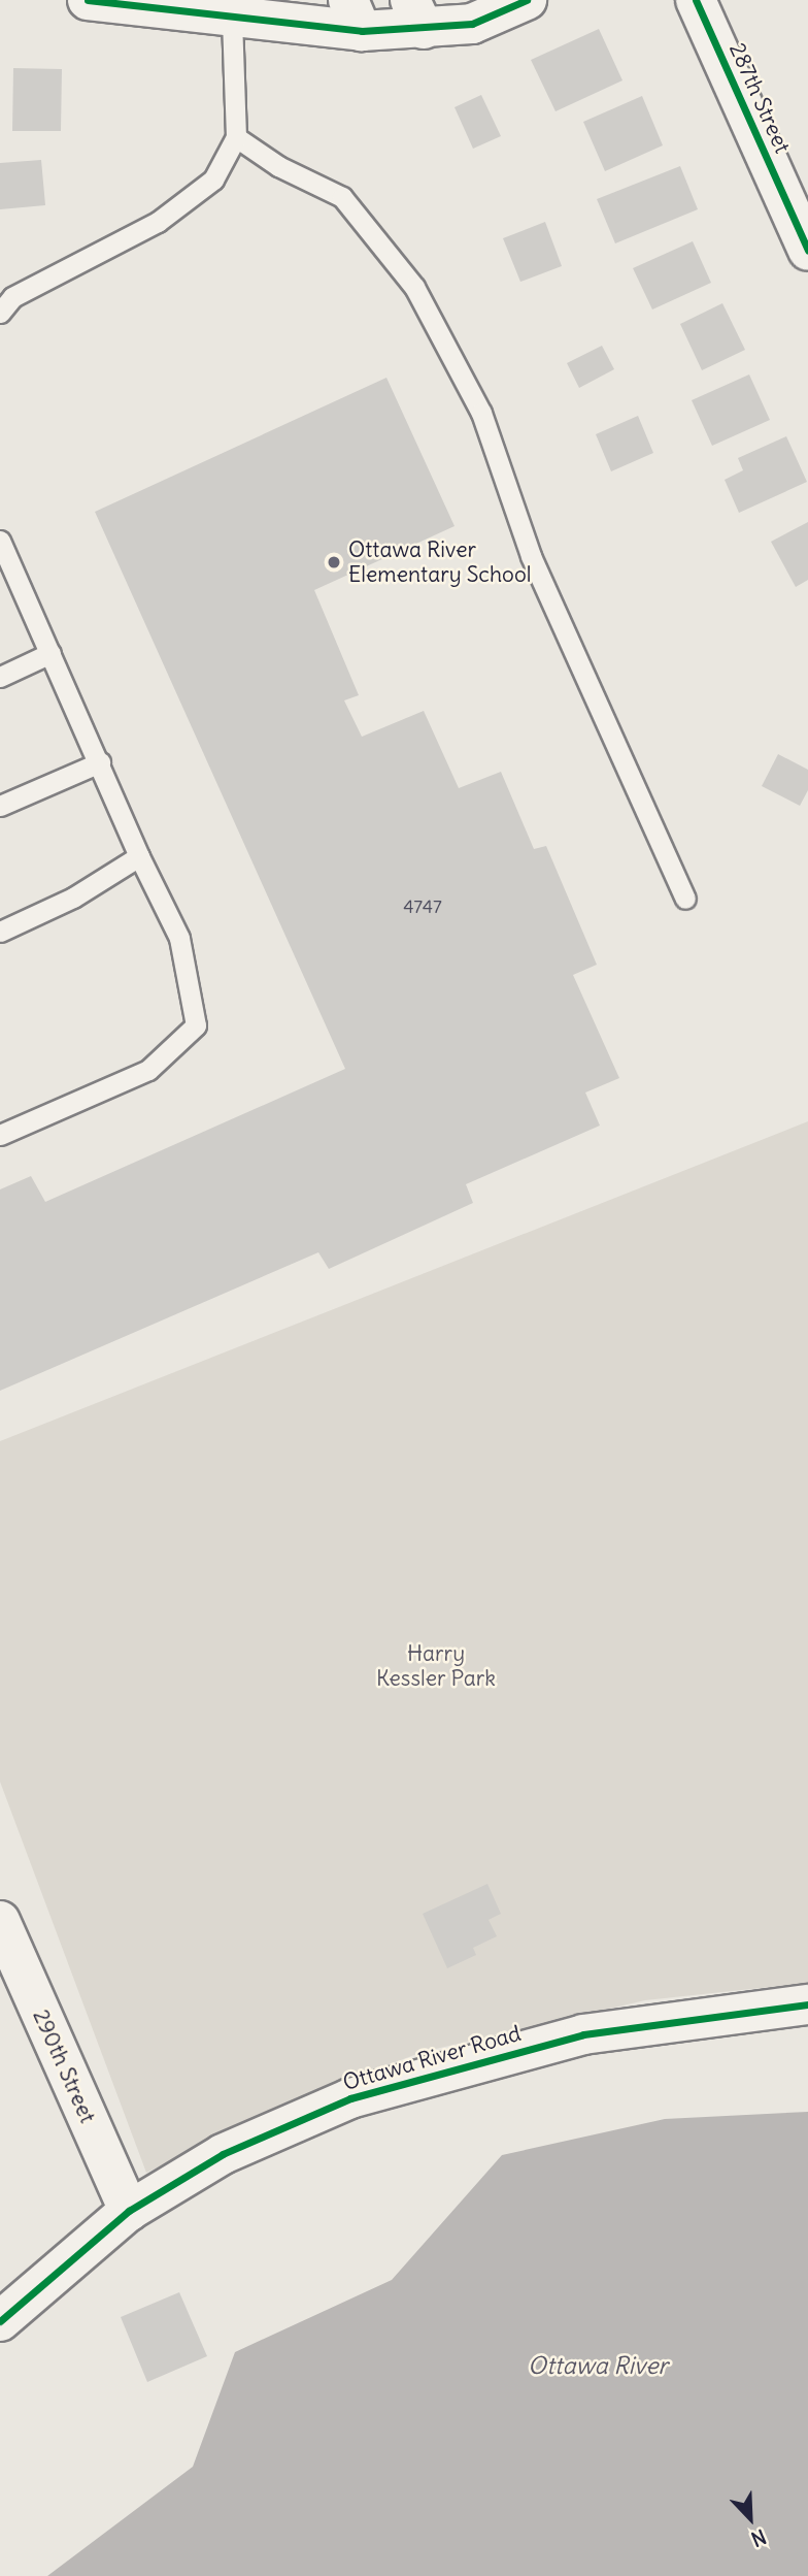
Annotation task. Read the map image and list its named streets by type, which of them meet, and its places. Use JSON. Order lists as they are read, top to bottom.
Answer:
{
  "streets": {
    "street": ["287th Street", "Ottawa River Road", "290th Street"]
  },
  "crossings": [
    ["Ottawa River Road", "290th Street"]
  ],
  "water": ["Ottawa River"],
  "parks": ["Harry Kessler Park"],
  "places": ["Ottawa River Elementary School"],
  "house_numbers": ["4747"],
  "north": "bottom right"
}
